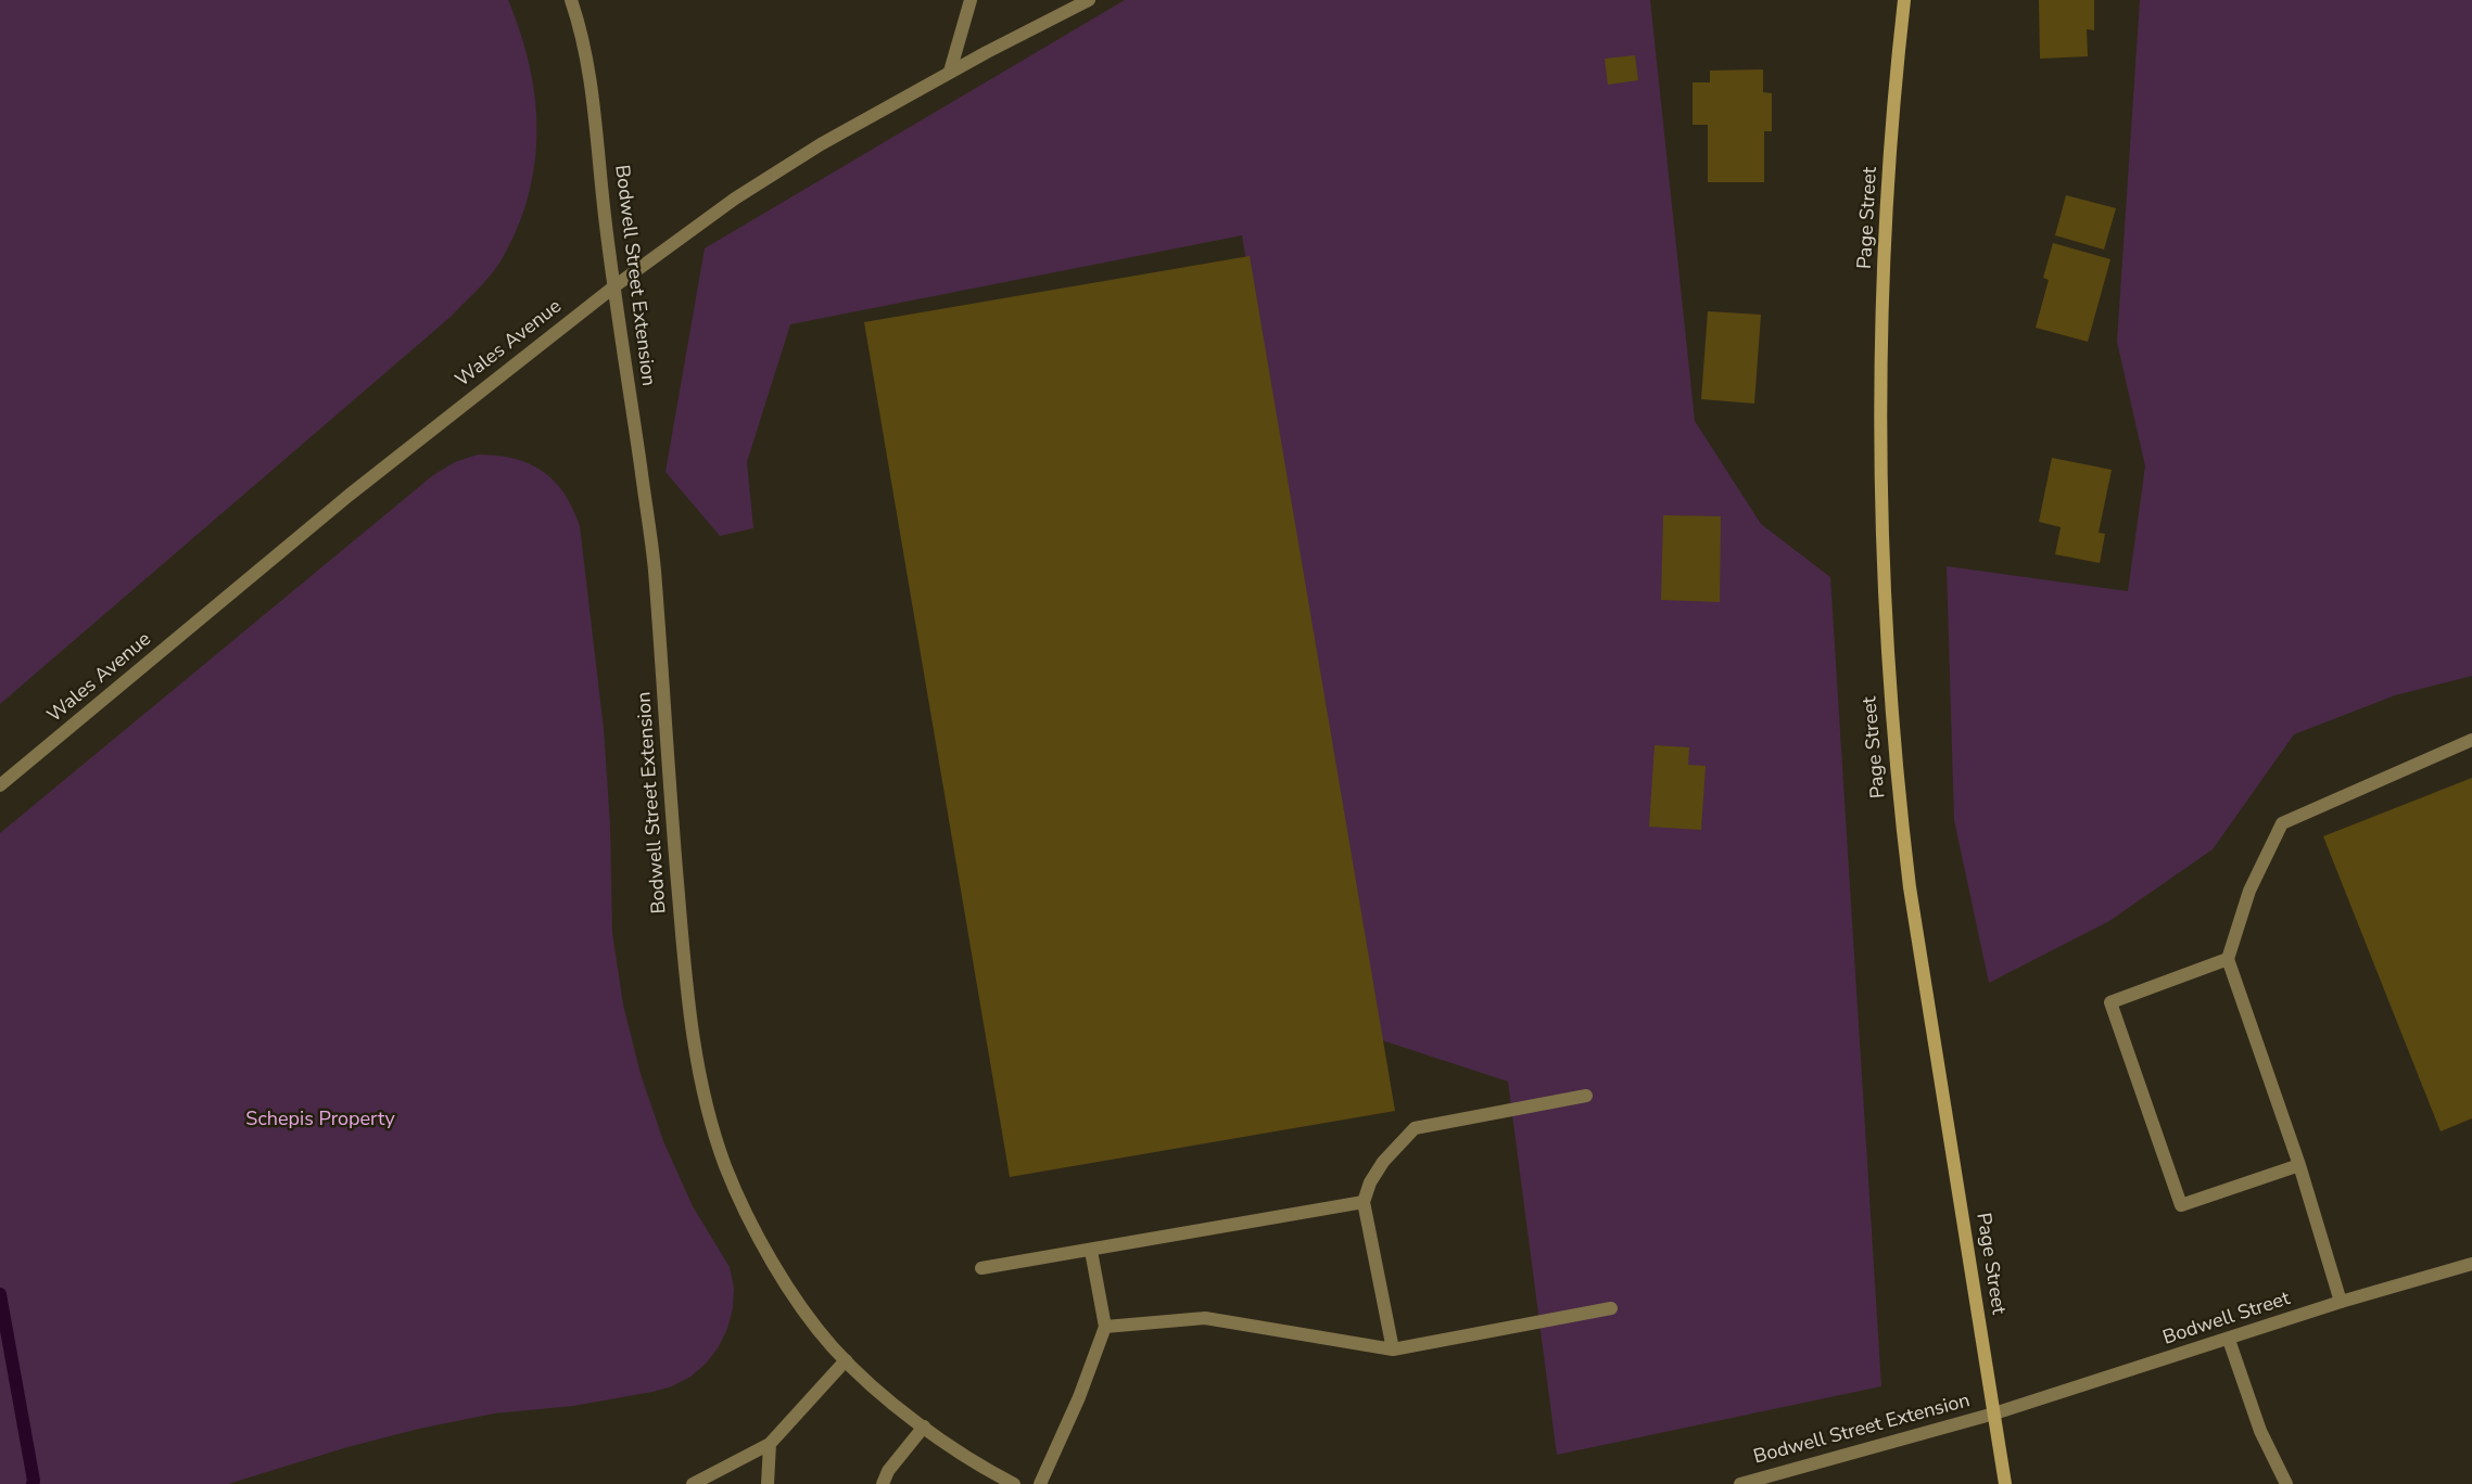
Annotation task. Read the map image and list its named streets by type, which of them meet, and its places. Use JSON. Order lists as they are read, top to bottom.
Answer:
{
  "streets": {
    "main road": ["Page Street"],
    "street": ["Bodwell Street Extension", "Wales Avenue", "Bodwell Street"]
  },
  "crossings": [
    ["Page Street", "Bodwell Street Extension"],
    ["Page Street", "Bodwell Street"],
    ["Bodwell Street Extension", "Wales Avenue"],
    ["Bodwell Street Extension", "Bodwell Street"]
  ],
  "parks": ["Schepis Property"]
}
